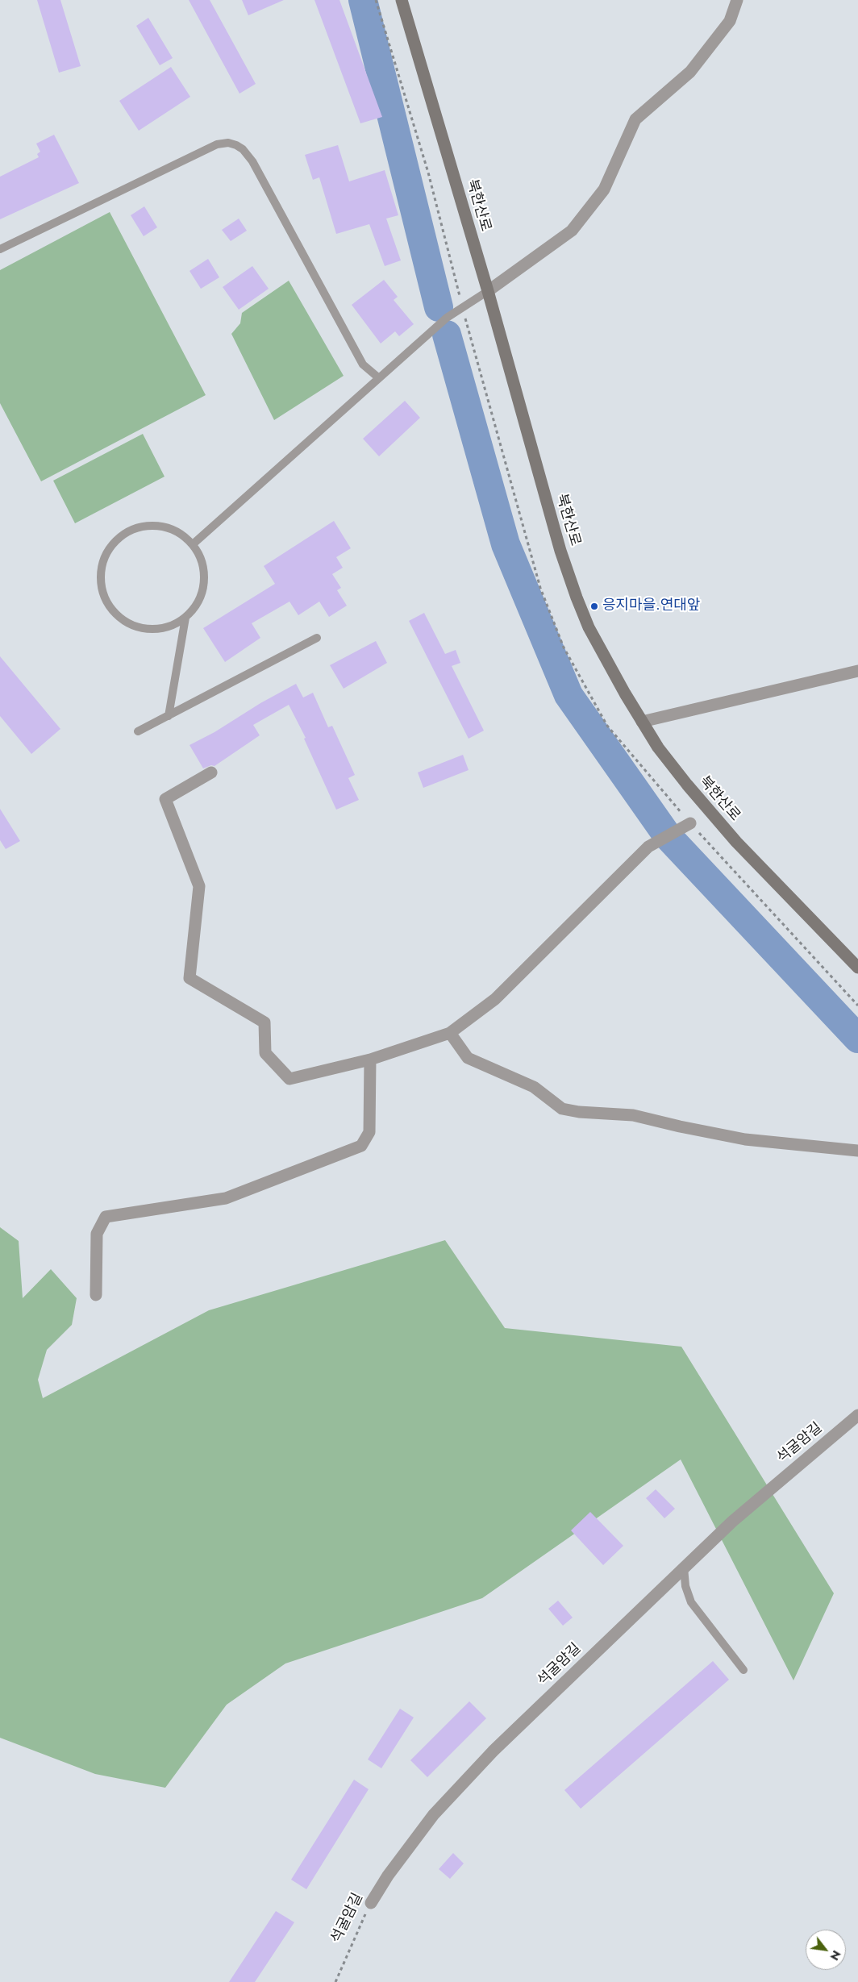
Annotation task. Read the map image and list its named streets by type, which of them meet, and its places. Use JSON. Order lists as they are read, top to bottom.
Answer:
{
  "streets": {
    "street": ["북한산로", "석굴암길"]
  },
  "places": ["응지마을.연대앞"],
  "north": "bottom right"
}
